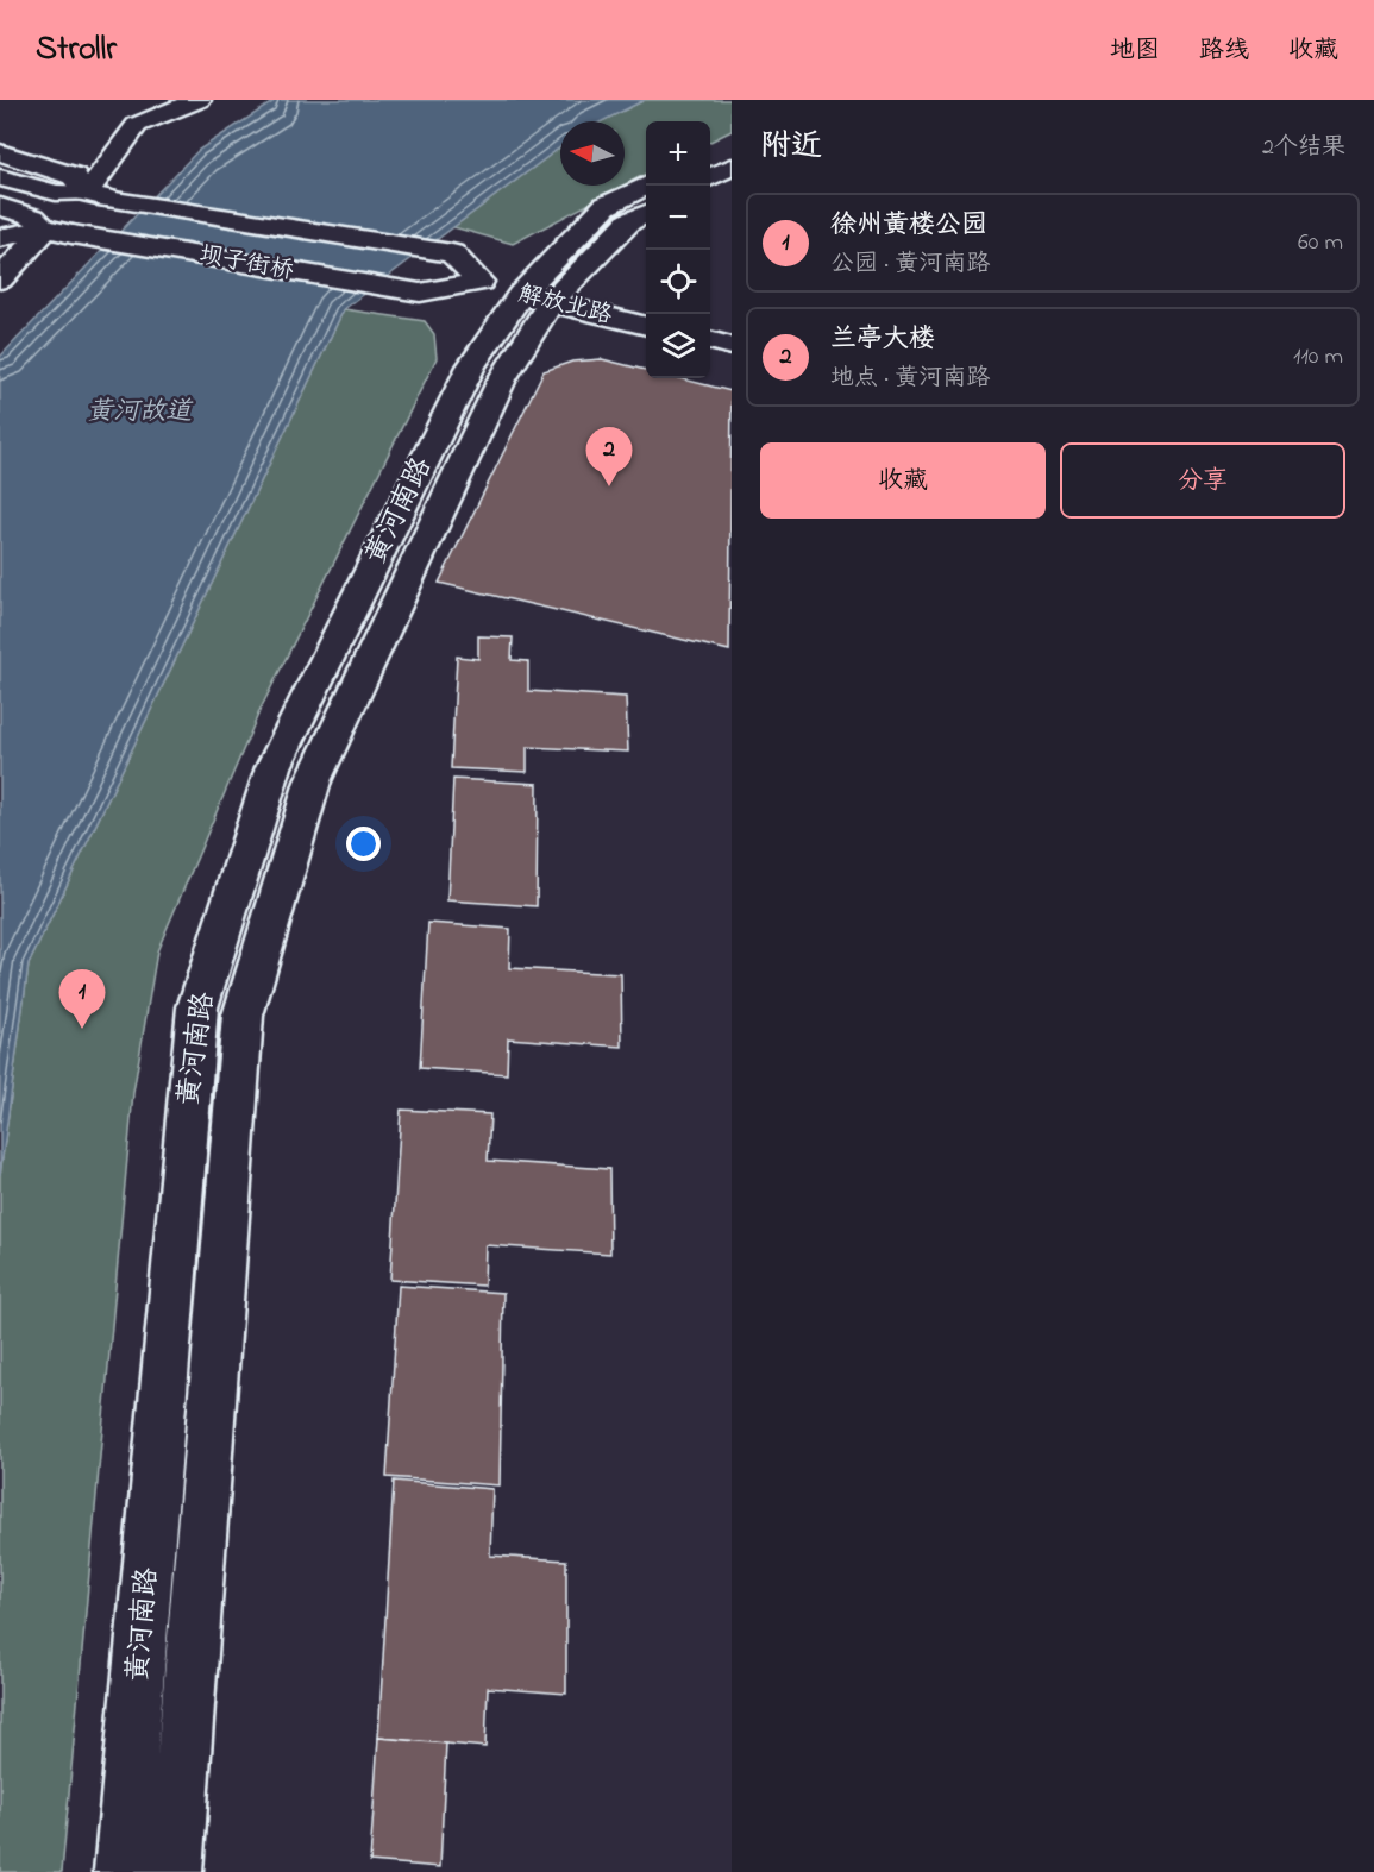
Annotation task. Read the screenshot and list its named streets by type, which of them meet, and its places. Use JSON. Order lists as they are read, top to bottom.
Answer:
{
  "streets": {
    "main road": ["坝子街桥", "解放北路", "黄河南路"]
  },
  "crossings": [
    ["坝子街桥", "解放北路"],
    ["解放北路", "黄河南路"]
  ],
  "water": ["黄河故道"],
  "north": "left",
  "page": {
    "header": "Strollr",
    "nav": ["地图", "路线", "收藏"],
    "heading": ["附近", "2个结果"],
    "map_buttons": ["+", "−"],
    "list": [
      {
        "mark": "1",
        "name": "徐州黄楼公园",
        "note": "公园 · 黄河南路",
        "value": "60 m"
      },
      {
        "mark": "2",
        "name": "兰亭大楼",
        "note": "地点 · 黄河南路",
        "value": "110 m"
      }
    ],
    "buttons": ["收藏", "分享"],
    "pins": ["2", "1"]
  }
}
